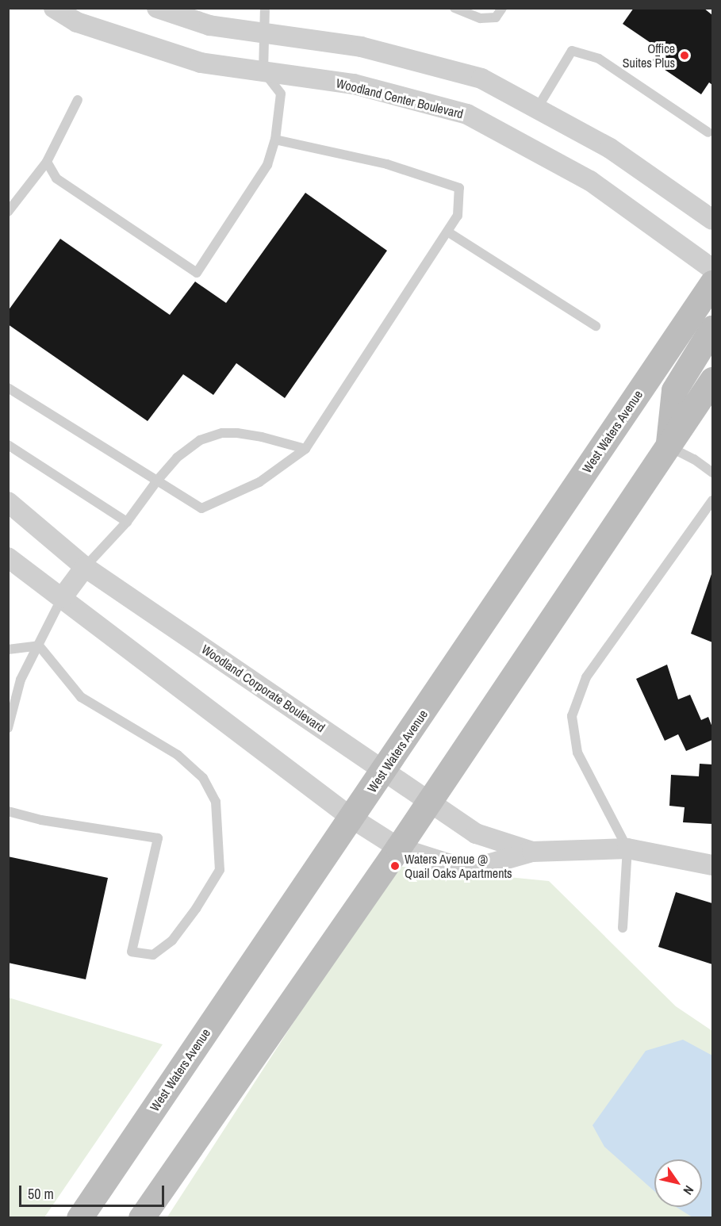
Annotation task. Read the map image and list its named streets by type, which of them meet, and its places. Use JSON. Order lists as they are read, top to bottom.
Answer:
{
  "streets": {
    "main road": ["West Waters Avenue"],
    "street": ["Woodland Center Boulevard", "Woodland Corporate Boulevard"]
  },
  "crossings": [
    ["West Waters Avenue", "Woodland Corporate Boulevard"]
  ],
  "places": ["Office Suites Plus", "Waters Avenue @ Quail Oaks Apartments"],
  "scale_bar": "50 m",
  "north": "bottom right"
}
